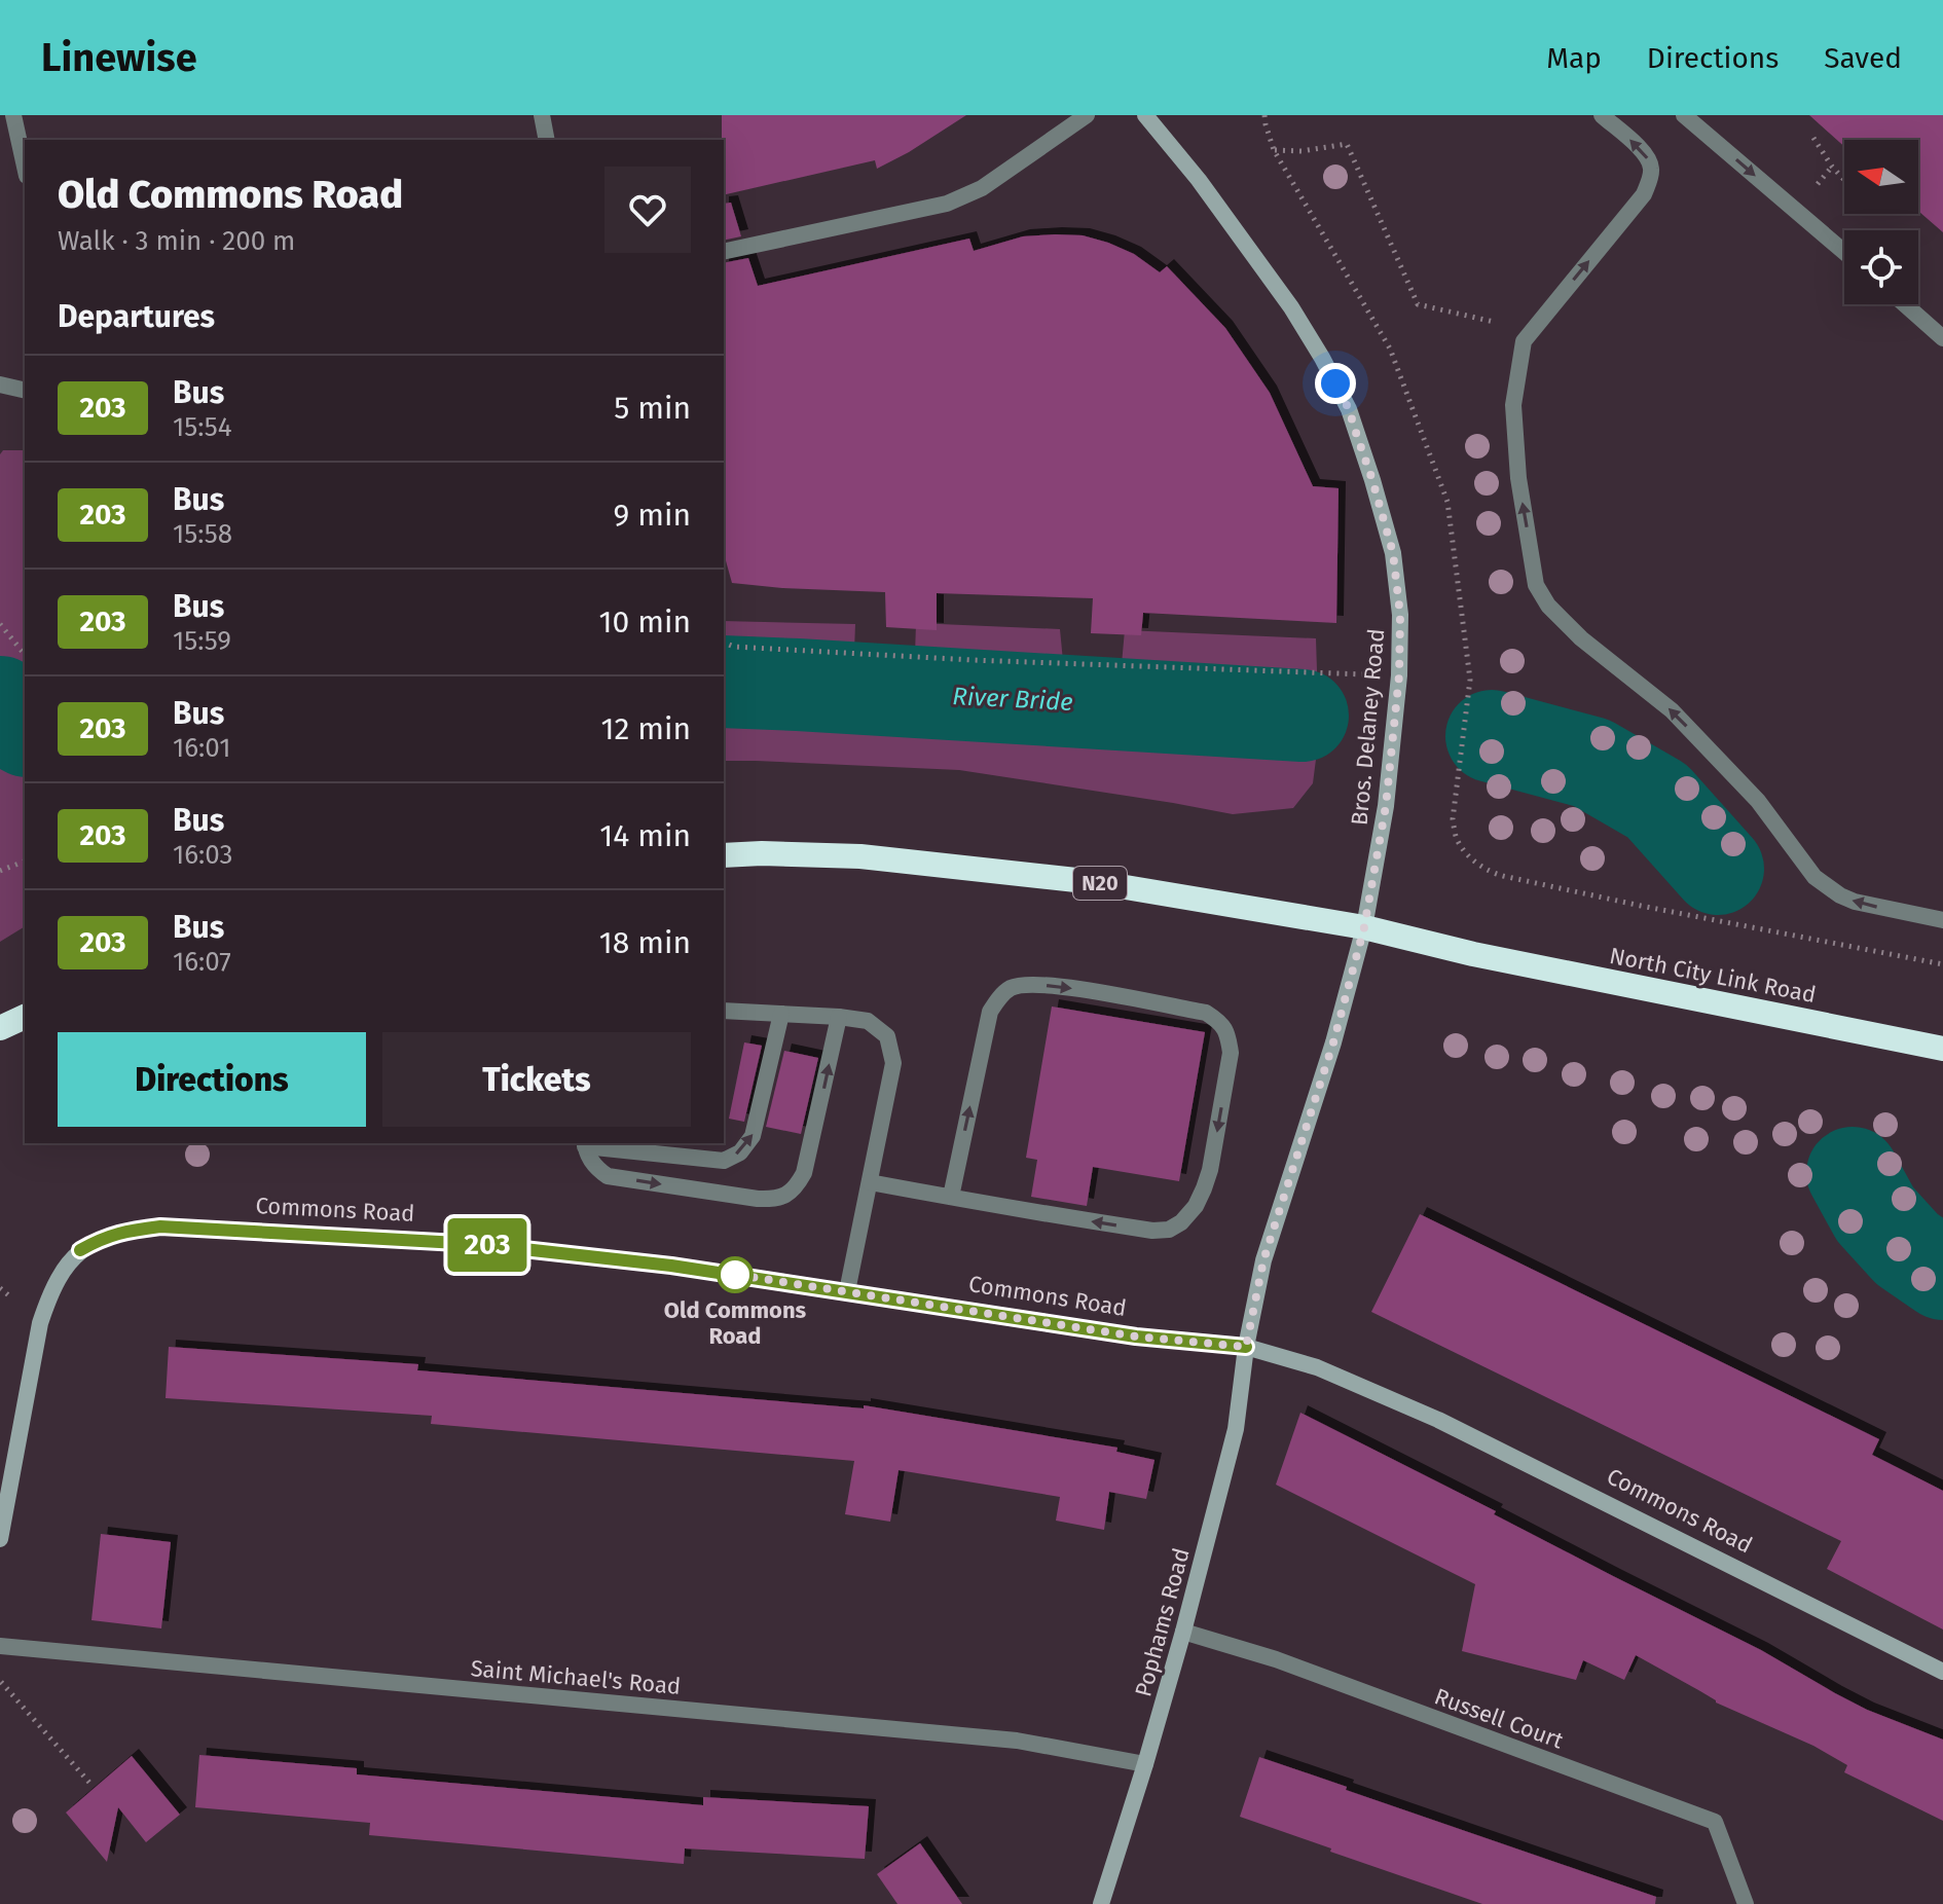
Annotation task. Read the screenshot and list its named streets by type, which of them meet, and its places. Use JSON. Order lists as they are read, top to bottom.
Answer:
{
  "streets": {
    "highway": ["N20", "North City Link Road"],
    "street": [
      "Bros. Delaney Road",
      "Commons Road",
      "Pophams Road",
      "Saint Michael's Road",
      "Russell Court"
    ]
  },
  "crossings": [
    ["Bros. Delaney Road", "N20"],
    ["Bros. Delaney Road", "North City Link Road"],
    ["Bros. Delaney Road", "Commons Road"],
    ["Bros. Delaney Road", "Pophams Road"],
    ["N20", "North City Link Road"],
    ["Commons Road", "Pophams Road"],
    ["Pophams Road", "Saint Michael's Road"],
    ["Pophams Road", "Russell Court"]
  ],
  "water": ["River Bride"],
  "places": ["Old Commons Road"],
  "lines": ["bus line 203"],
  "north": "left",
  "page": {
    "header": "Linewise",
    "nav": ["Map", "Directions", "Saved"],
    "on_map": "203",
    "heading": [
      ["Old Commons Road", "Walk · 3 min · 200 m"],
      "Departures"
    ],
    "list": [
      {
        "mark": "203",
        "name": "Bus",
        "note": "15:54",
        "value": "5 min"
      },
      {
        "mark": "203",
        "name": "Bus",
        "note": "15:58",
        "value": "9 min"
      },
      {
        "mark": "203",
        "name": "Bus",
        "note": "15:59",
        "value": "10 min"
      },
      {
        "mark": "203",
        "name": "Bus",
        "note": "16:01",
        "value": "12 min"
      },
      {
        "mark": "203",
        "name": "Bus",
        "note": "16:03",
        "value": "14 min"
      },
      {
        "mark": "203",
        "name": "Bus",
        "note": "16:07",
        "value": "18 min"
      }
    ],
    "buttons": ["Directions", "Tickets"]
  }
}
